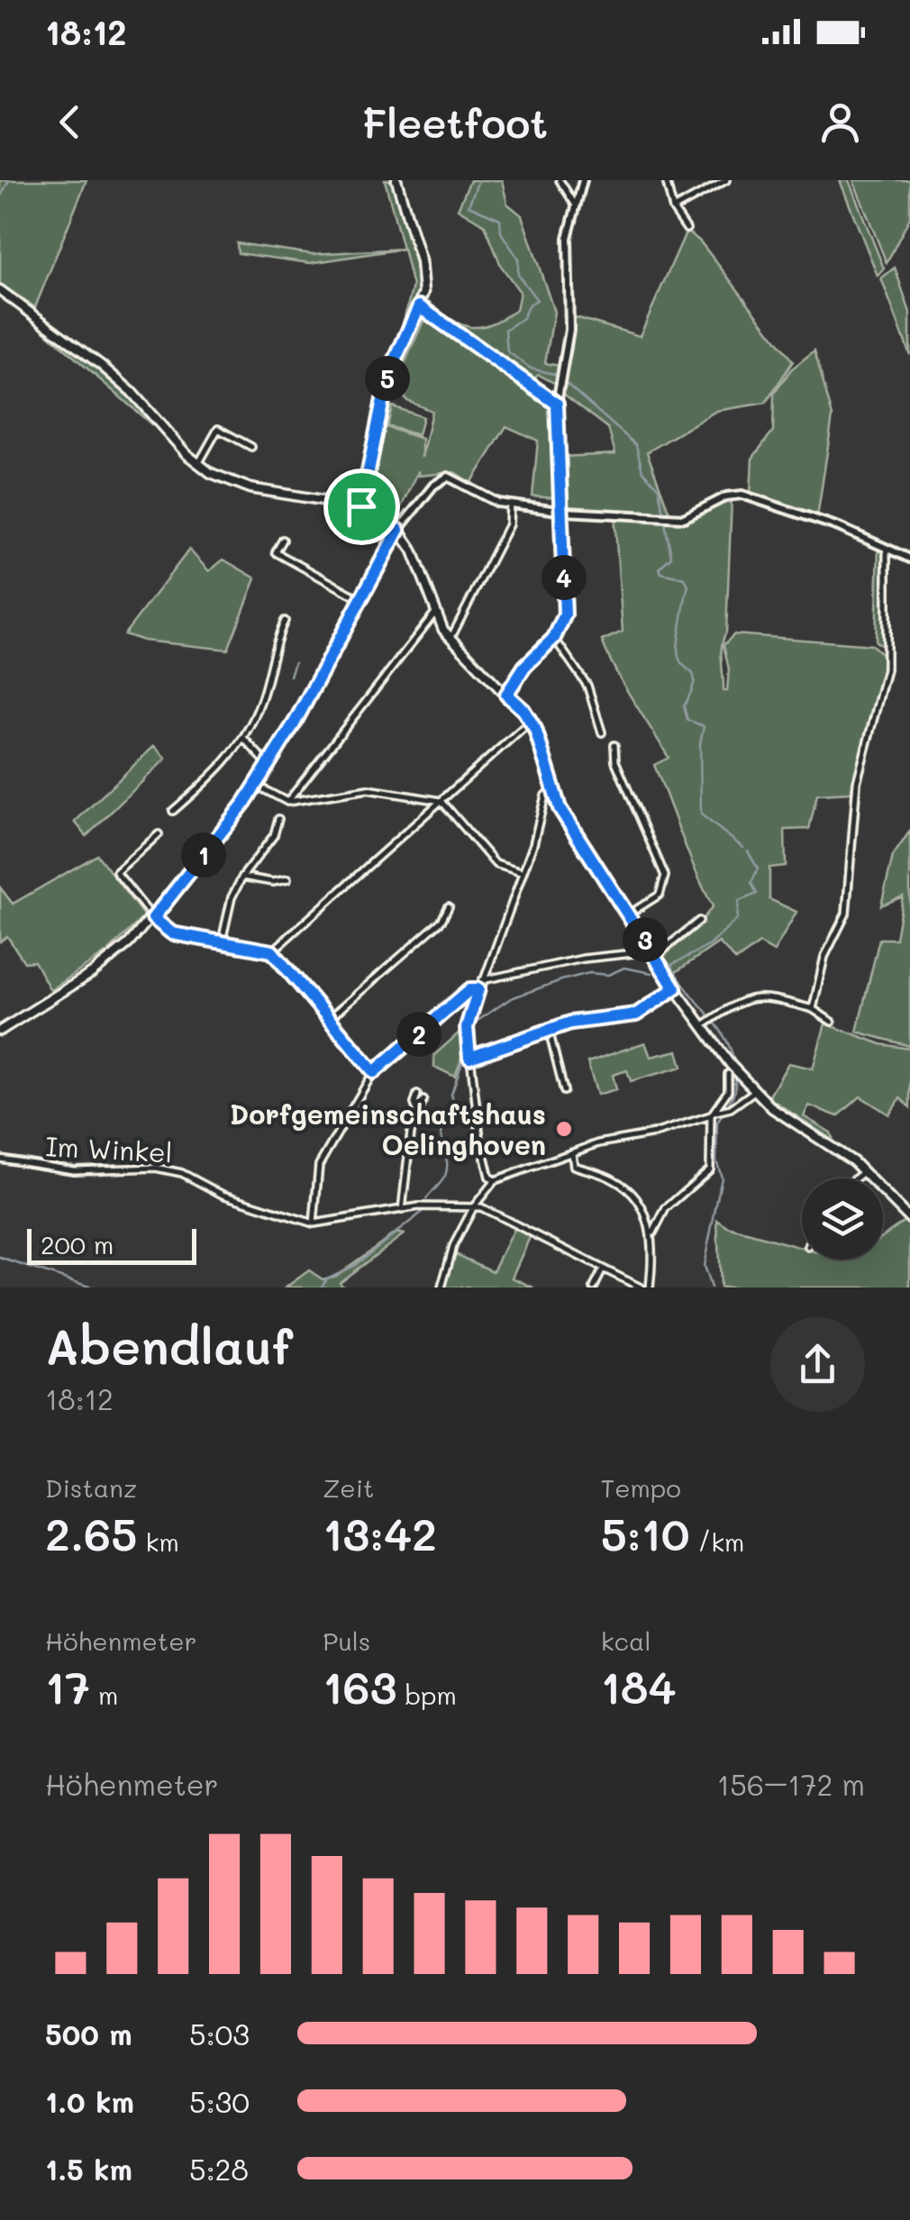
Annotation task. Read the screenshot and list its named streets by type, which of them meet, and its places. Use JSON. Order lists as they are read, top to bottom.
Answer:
{
  "streets": {
    "street": ["Im Winkel"]
  },
  "places": ["Dorfgemeinschaftshaus Oelinghoven"],
  "scale_bar": "200 m",
  "page": {
    "status": "18:12",
    "header": "Fleetfoot",
    "pins": [
      "5",
      "4",
      "1",
      "3",
      "2"
    ],
    "scale": "200 m",
    "heading": ["Abendlauf", "18:12"],
    "stats": [
      ["Distanz", "2.65 km"],
      ["Zeit", "13:42"],
      ["Tempo", "5:10 /km"],
      ["Höhenmeter", "17 m"],
      ["Puls", "163 bpm"],
      ["kcal", "184"]
    ],
    "chart": ["Höhenmeter", "156–172 m"],
    "list": [
      {
        "name": "500 m",
        "note": "5:03"
      },
      {
        "name": "1.0 km",
        "note": "5:30"
      },
      {
        "name": "1.5 km",
        "note": "5:28"
      }
    ]
  }
}
